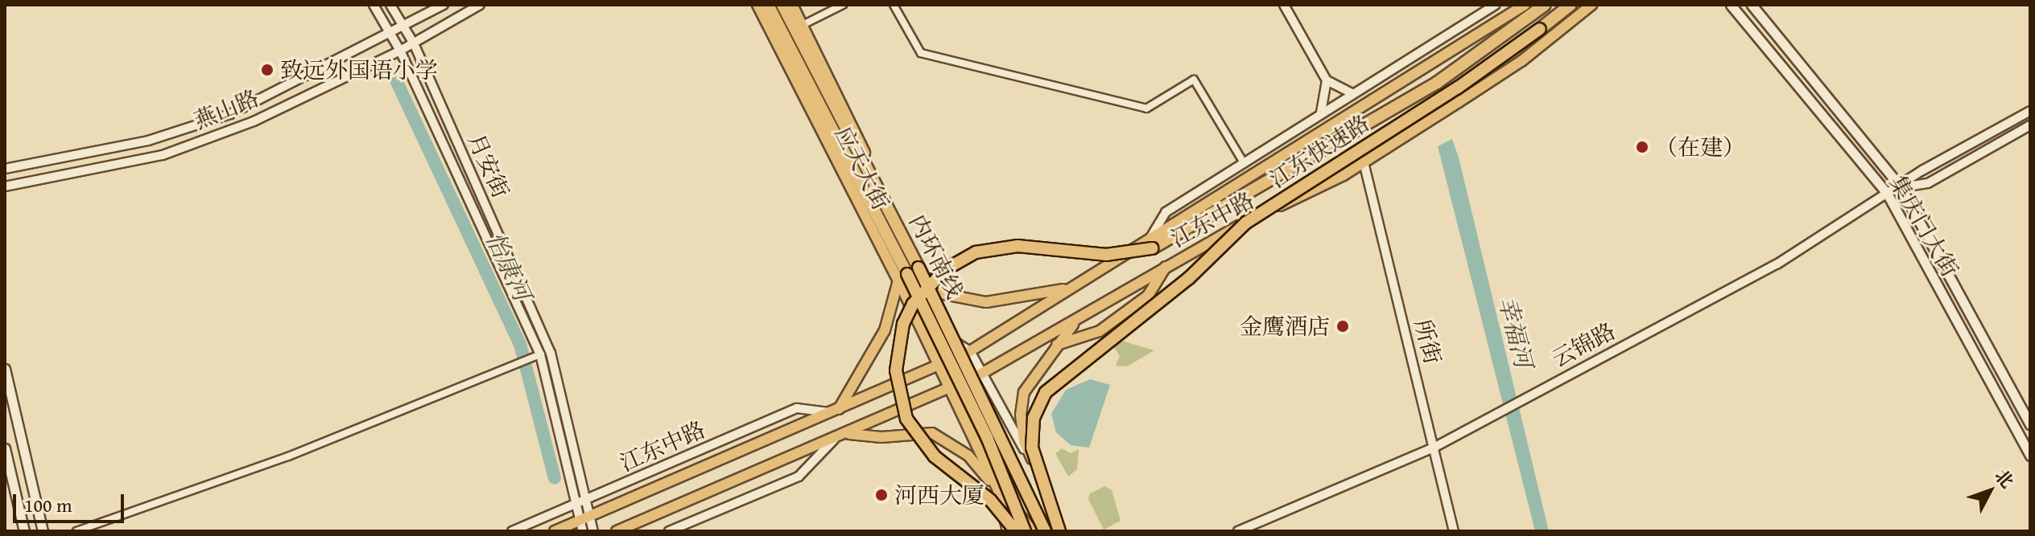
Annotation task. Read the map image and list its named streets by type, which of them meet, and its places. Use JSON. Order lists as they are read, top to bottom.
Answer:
{
  "streets": {
    "highway": ["江东快速路", "内环南线"],
    "main road": ["应天大街", "江东中路", "集庆门大街"],
    "street": [
      "燕山路",
      "月安街",
      "所街",
      "云锦路"
    ]
  },
  "crossings": [
    ["燕山路", "月安街"],
    ["江东快速路", "江东中路"],
    ["月安街", "江东中路"],
    ["应天大街", "江东中路"],
    ["江东中路", "所街"],
    ["集庆门大街", "云锦路"],
    ["所街", "云锦路"]
  ],
  "water": ["怡康河", "幸福河"],
  "places": [
    "致远外国语小学",
    "（在建）",
    "金鹰酒店",
    "河西大厦"
  ],
  "scale_bar": "100 m",
  "north": "top right"
}
